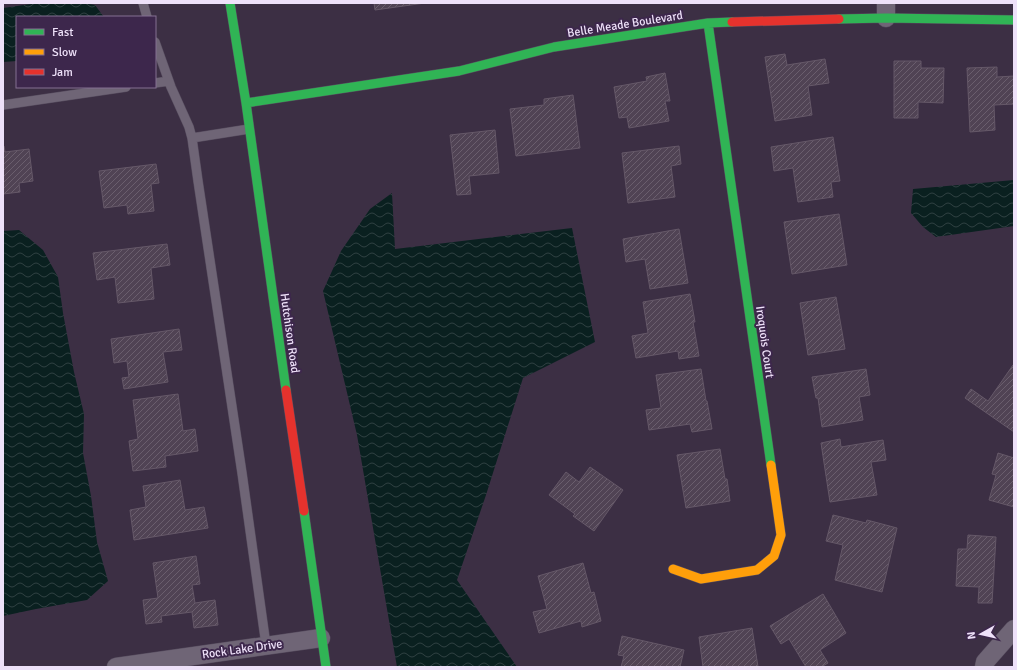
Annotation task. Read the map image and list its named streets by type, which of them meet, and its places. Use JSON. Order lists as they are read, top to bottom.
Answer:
{
  "streets": {
    "street": [
      "Belle Meade Boulevard",
      "Hutchison Road",
      "Iroquois Court",
      "Rock Lake Drive"
    ]
  },
  "crossings": [
    ["Belle Meade Boulevard", "Hutchison Road"],
    ["Belle Meade Boulevard", "Iroquois Court"],
    ["Hutchison Road", "Rock Lake Drive"]
  ],
  "legend": ["Fast", "Slow", "Jam"],
  "north": "left"
}
